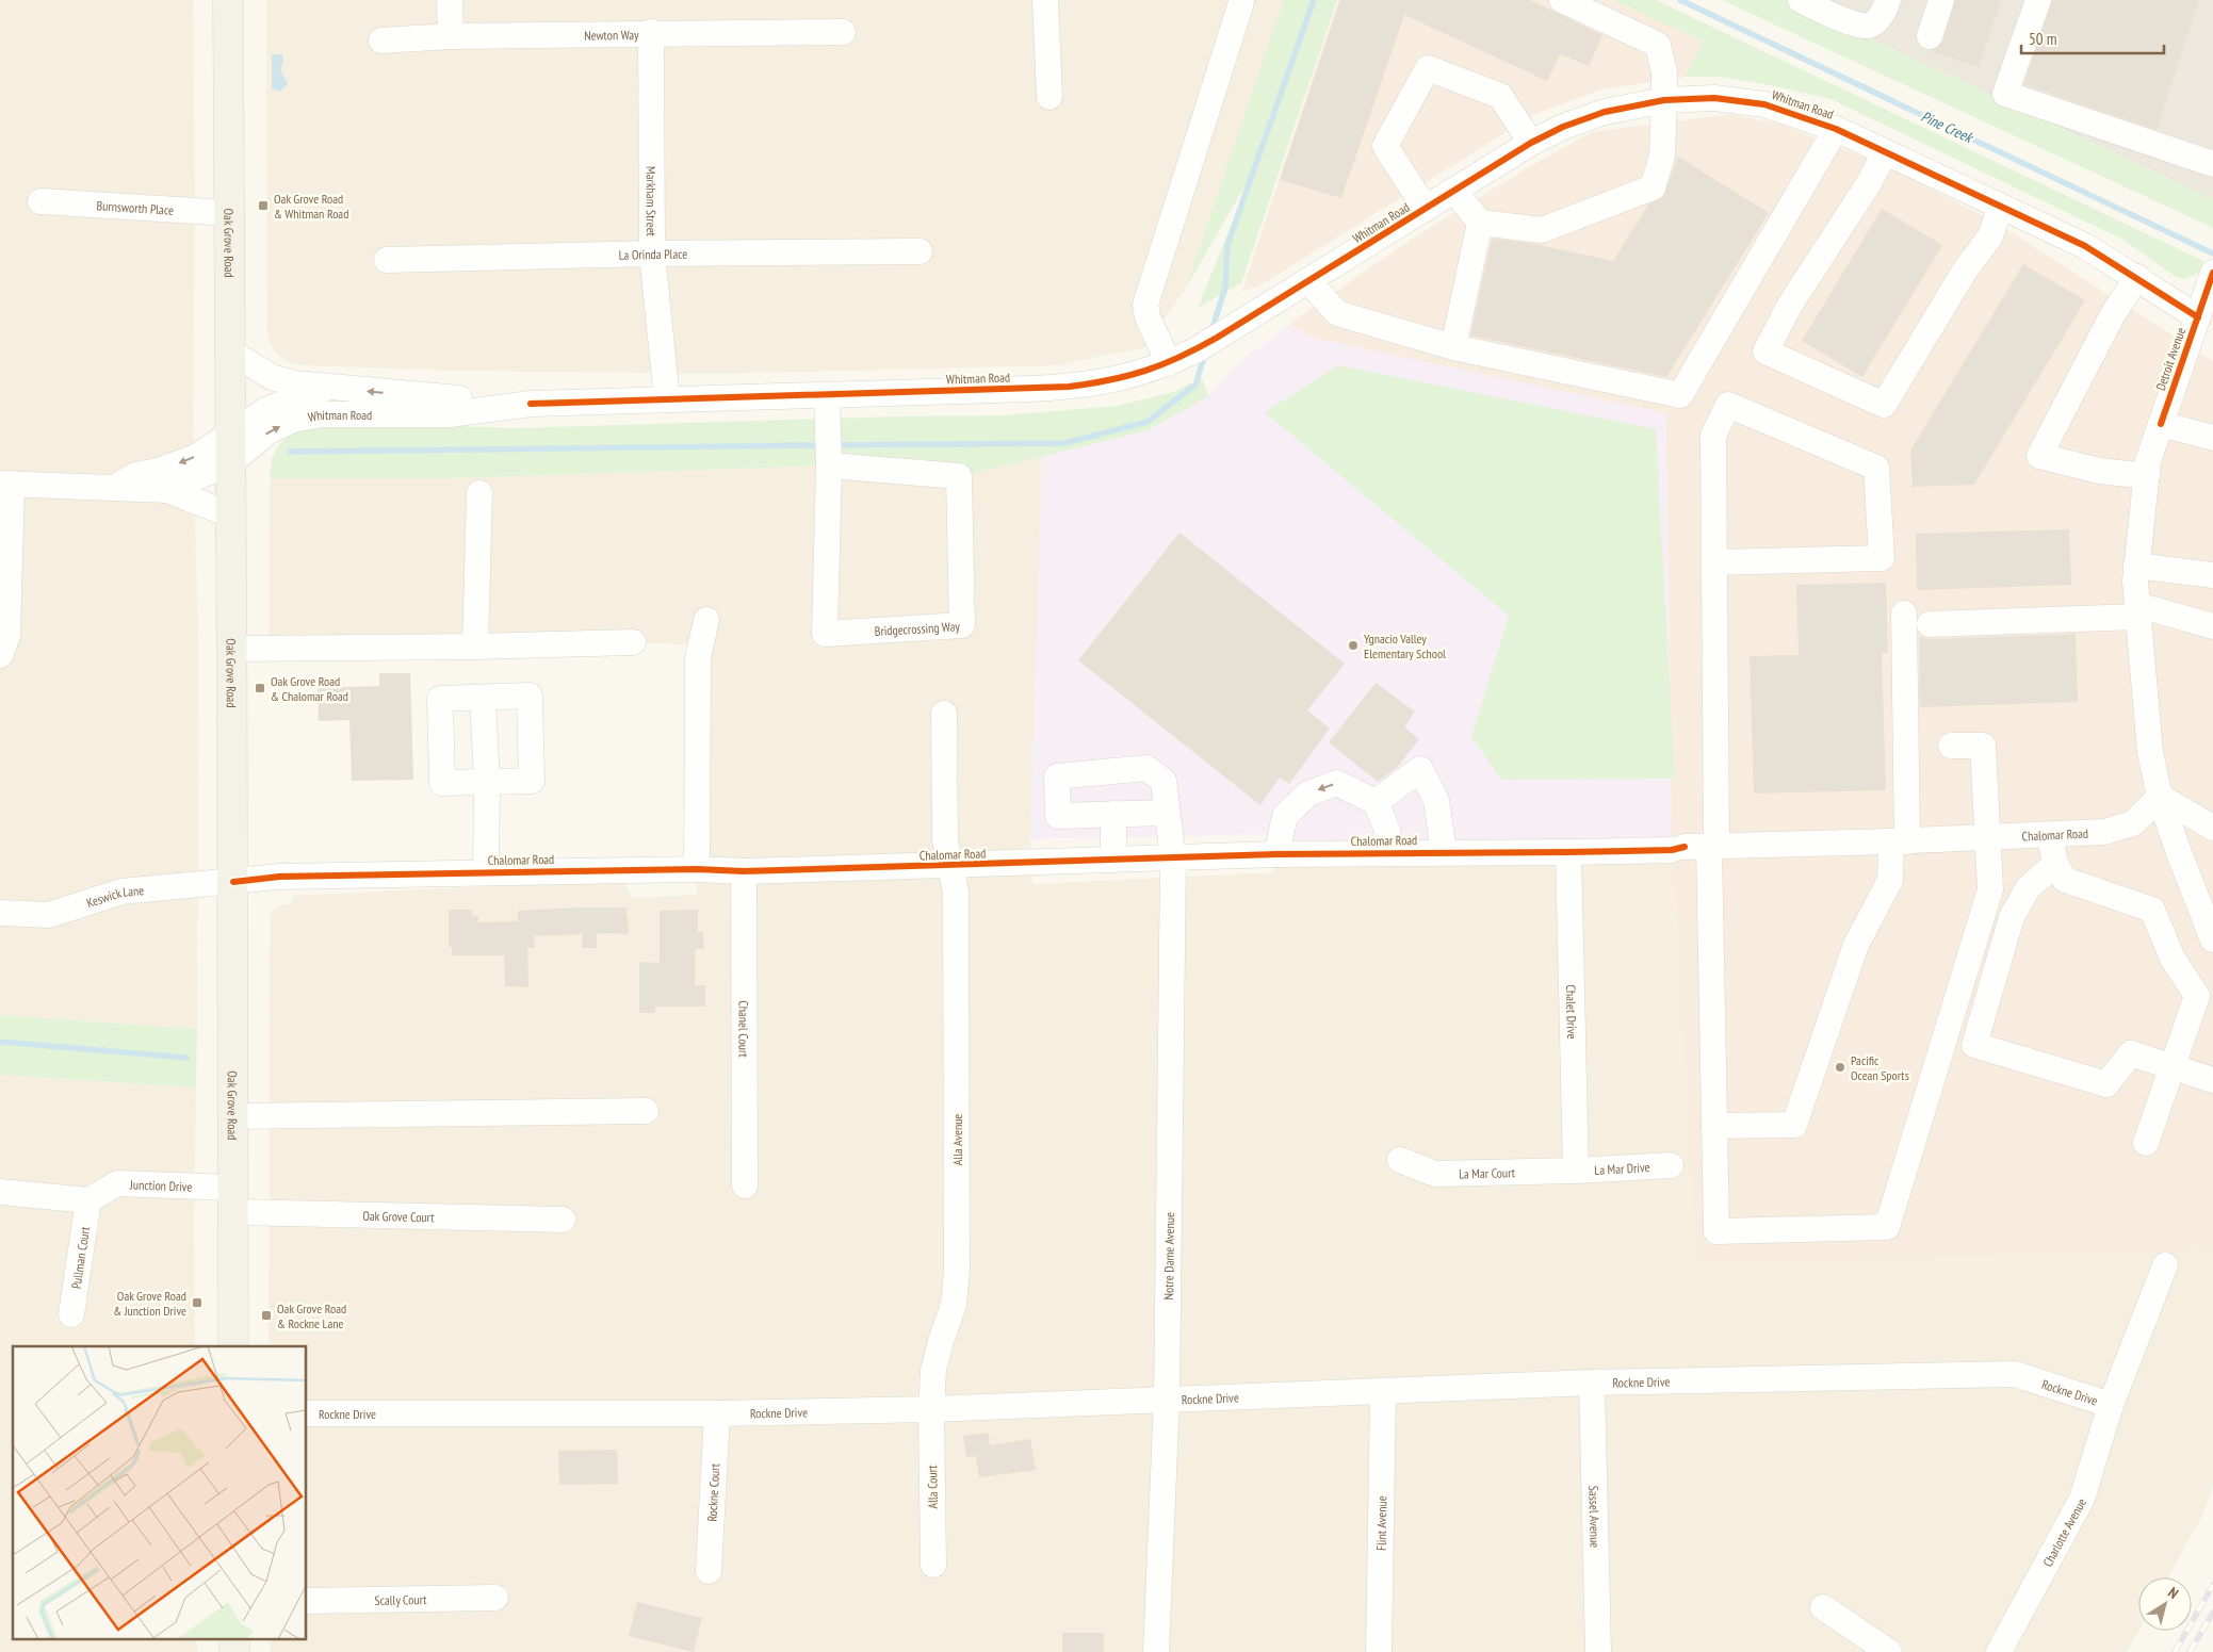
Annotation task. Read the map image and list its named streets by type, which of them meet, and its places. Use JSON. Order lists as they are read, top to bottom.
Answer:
{
  "streets": {
    "main road": ["Oak Grove Road"],
    "street": [
      "Newton Way",
      "Whitman Road",
      "Markham Street",
      "Burnsworth Place",
      "La Orinda Place",
      "Detroit Avenue",
      "Bridgecrossing Way",
      "Chalomar Road",
      "Keswick Lane",
      "Chalet Drive",
      "Chanel Court",
      "Alla Avenue",
      "La Mar Drive",
      "La Mar Court",
      "Junction Drive",
      "Oak Grove Court",
      "Notre Dame Avenue",
      "Pullman Court",
      "Rockne Drive",
      "Alla Court",
      "Rockne Court",
      "Sassel Avenue",
      "Flint Avenue",
      "Charlotte Avenue",
      "Scally Court"
    ]
  },
  "crossings": [
    ["Newton Way", "Markham Street"],
    ["Whitman Road", "Markham Street"],
    ["Whitman Road", "Oak Grove Road"],
    ["Whitman Road", "Detroit Avenue"],
    ["Whitman Road", "Bridgecrossing Way"],
    ["Markham Street", "La Orinda Place"],
    ["Burnsworth Place", "Oak Grove Road"],
    ["Oak Grove Road", "Chalomar Road"],
    ["Oak Grove Road", "Keswick Lane"],
    ["Oak Grove Road", "Junction Drive"],
    ["Oak Grove Road", "Oak Grove Court"],
    ["Detroit Avenue", "Chalomar Road"],
    ["Chalomar Road", "Keswick Lane"],
    ["Chalomar Road", "Chalet Drive"],
    ["Chalomar Road", "Chanel Court"],
    ["Chalomar Road", "Alla Avenue"],
    ["Chalomar Road", "Notre Dame Avenue"],
    ["Chalet Drive", "La Mar Drive"],
    ["Chalet Drive", "La Mar Court"],
    ["Alla Avenue", "Rockne Drive"],
    ["Alla Avenue", "Alla Court"],
    ["La Mar Drive", "La Mar Court"],
    ["Junction Drive", "Oak Grove Court"],
    ["Junction Drive", "Pullman Court"],
    ["Notre Dame Avenue", "Rockne Drive"],
    ["Rockne Drive", "Alla Court"],
    ["Rockne Drive", "Rockne Court"],
    ["Rockne Drive", "Sassel Avenue"],
    ["Rockne Drive", "Flint Avenue"],
    ["Rockne Drive", "Charlotte Avenue"]
  ],
  "water": ["Pine Creek"],
  "places": {
    "transit": [
      "Oak Grove Road & Whitman Road",
      "Oak Grove Road & Chalomar Road",
      "Oak Grove Road & Junction Drive",
      "Oak Grove Road & Rockne Lane"
    ],
    "other": ["Ygnacio Valley Elementary School", "Pacific Ocean Sports"]
  },
  "scale_bar": "50 m",
  "north": "top right"
}
